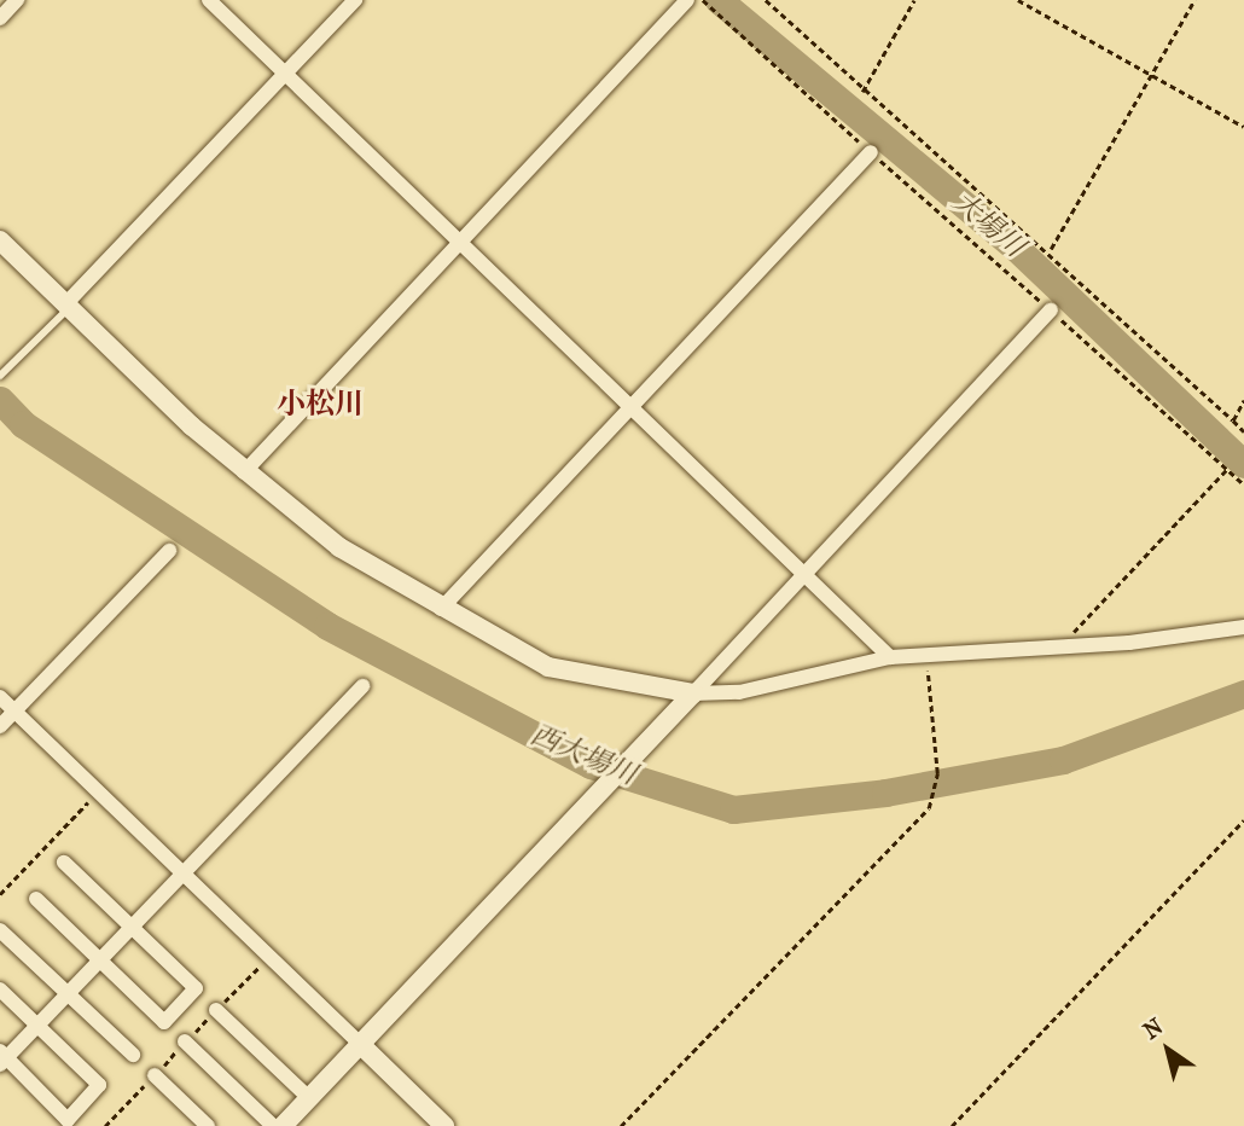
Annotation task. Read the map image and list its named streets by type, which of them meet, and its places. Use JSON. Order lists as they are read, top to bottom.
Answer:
{
  "districts": ["小松川"],
  "water": ["大場川", "西大場川"],
  "north": "top left"
}
